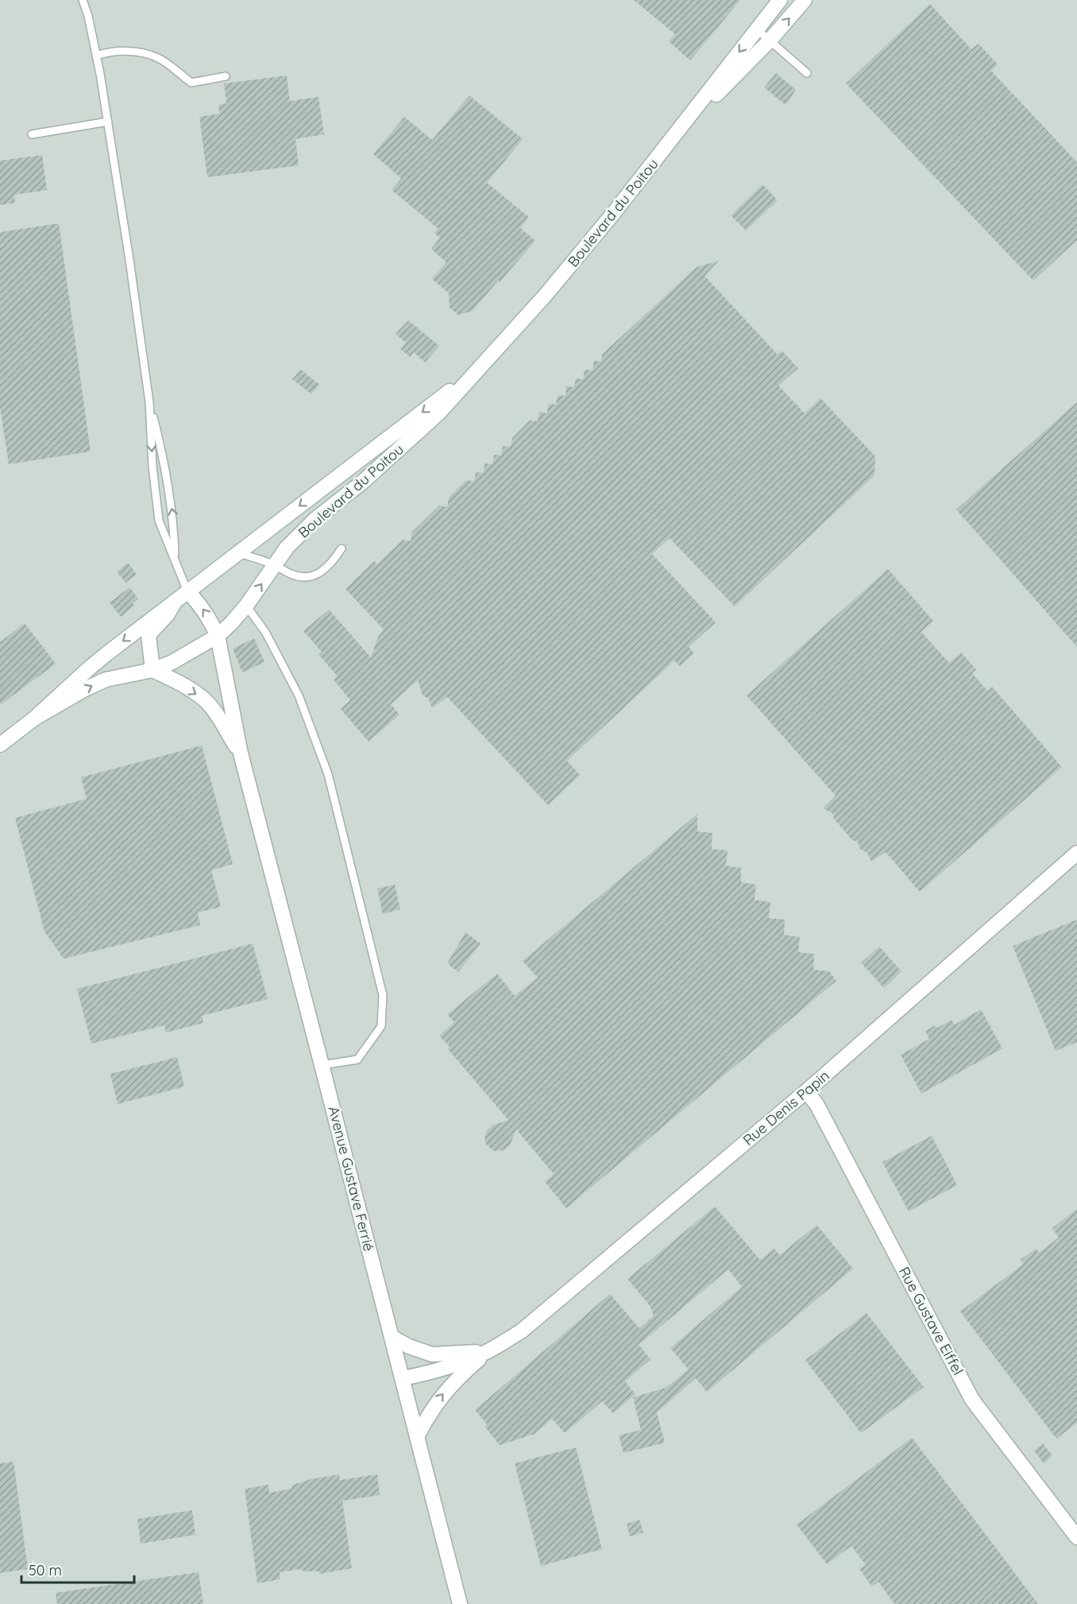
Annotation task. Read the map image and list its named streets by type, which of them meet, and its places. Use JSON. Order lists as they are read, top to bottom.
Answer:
{
  "streets": {
    "street": [
      "Boulevard du Poitou",
      "Rue Denis Papin",
      "Avenue Gustave Ferrié",
      "Rue Gustave Eiffel"
    ]
  },
  "crossings": [
    ["Boulevard du Poitou", "Avenue Gustave Ferrié"],
    ["Rue Denis Papin", "Avenue Gustave Ferrié"],
    ["Rue Denis Papin", "Rue Gustave Eiffel"]
  ],
  "scale_bar": "50 m"
}
